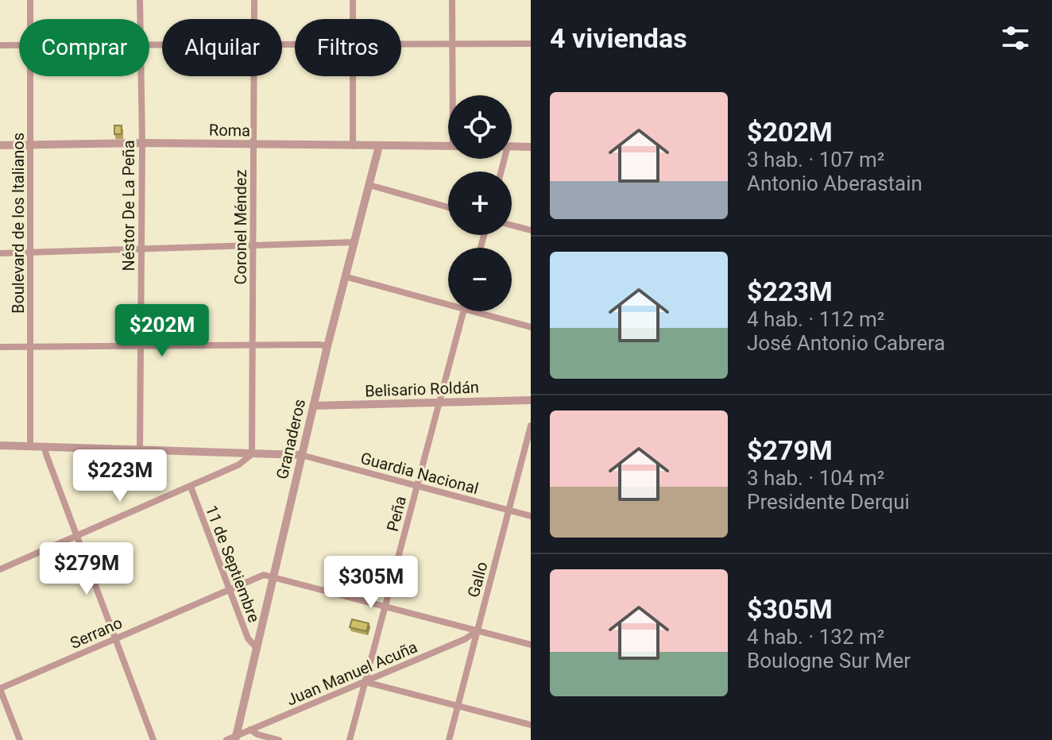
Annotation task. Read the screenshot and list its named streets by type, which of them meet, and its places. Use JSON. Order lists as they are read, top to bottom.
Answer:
{
  "streets": {
    "street": [
      "Roma",
      "Néstor De La Peña",
      "Boulevard de los Italianos",
      "Coronel Méndez",
      "Belisario Roldán",
      "Granaderos",
      "Guardia Nacional",
      "Peña",
      "11 de Septiembre",
      "Gallo",
      "Serrano",
      "Juan Manuel Acuña"
    ]
  },
  "crossings": [
    ["Roma", "Néstor De La Peña"],
    ["Roma", "Boulevard de los Italianos"],
    ["Roma", "Coronel Méndez"],
    ["Roma", "Granaderos"],
    ["Belisario Roldán", "Granaderos"],
    ["Belisario Roldán", "Peña"],
    ["Granaderos", "Guardia Nacional"],
    ["Granaderos", "11 de Septiembre"],
    ["Granaderos", "Serrano"],
    ["Granaderos", "Juan Manuel Acuña"],
    ["Guardia Nacional", "Peña"],
    ["Guardia Nacional", "Gallo"],
    ["Peña", "Juan Manuel Acuña"],
    ["11 de Septiembre", "Serrano"],
    ["Gallo", "Juan Manuel Acuña"]
  ],
  "page": {
    "heading": "4 viviendas",
    "chip": ["Comprar", "Alquilar", "Filtros"],
    "list": [
      {
        "name": "$202M",
        "note": "3 hab. · 107 m² · Antonio Aberastain"
      },
      {
        "name": "$223M",
        "note": "4 hab. · 112 m² · José Antonio Cabrera"
      },
      {
        "name": "$279M",
        "note": "3 hab. · 104 m² · Presidente Derqui"
      },
      {
        "name": "$305M",
        "note": "4 hab. · 132 m² · Boulogne Sur Mer"
      }
    ],
    "map_buttons": ["+", "−"],
    "price": [
      "$202M",
      "$223M",
      "$279M",
      "$305M"
    ]
  }
}
